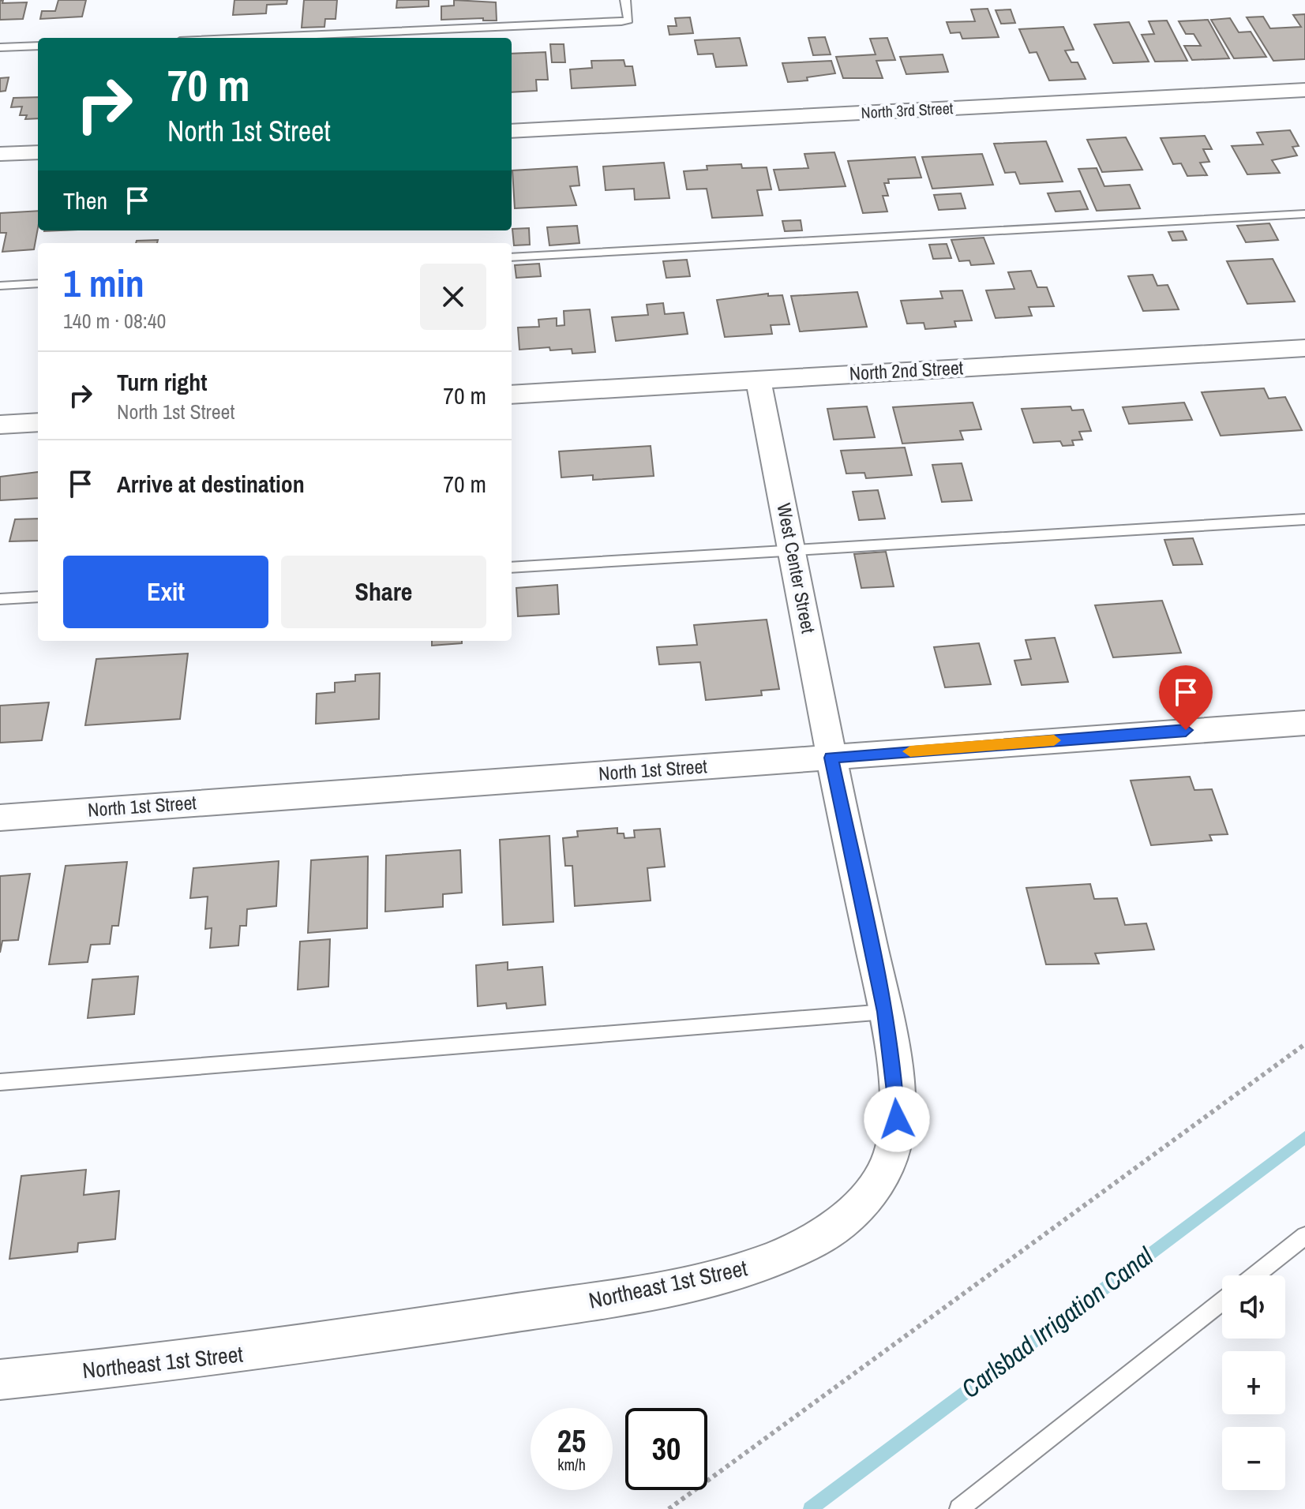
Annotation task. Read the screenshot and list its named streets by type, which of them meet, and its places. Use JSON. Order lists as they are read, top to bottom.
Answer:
{
  "streets": {
    "street": [
      "North 3rd Street",
      "North 2nd Street",
      "West Center Street",
      "North 1st Street",
      "Northeast 1st Street"
    ]
  },
  "crossings": [
    ["North 2nd Street", "West Center Street"],
    ["West Center Street", "North 1st Street"],
    ["West Center Street", "Northeast 1st Street"],
    ["North 1st Street", "Northeast 1st Street"]
  ],
  "water": ["Carlsbad Irrigation Canal"],
  "page": {
    "turn": ["70 m", "North 1st Street"],
    "then": "Then",
    "heading": ["1 min", "140 m · 08:40"],
    "list": [
      {
        "name": "Turn right",
        "note": "North 1st Street",
        "value": "70 m"
      },
      {
        "name": "Arrive at destination",
        "value": "70 m"
      }
    ],
    "buttons": ["Exit", "Share"],
    "map_buttons": ["+", "−"],
    "speed": "25 km/h",
    "limit": "30"
  }
}
